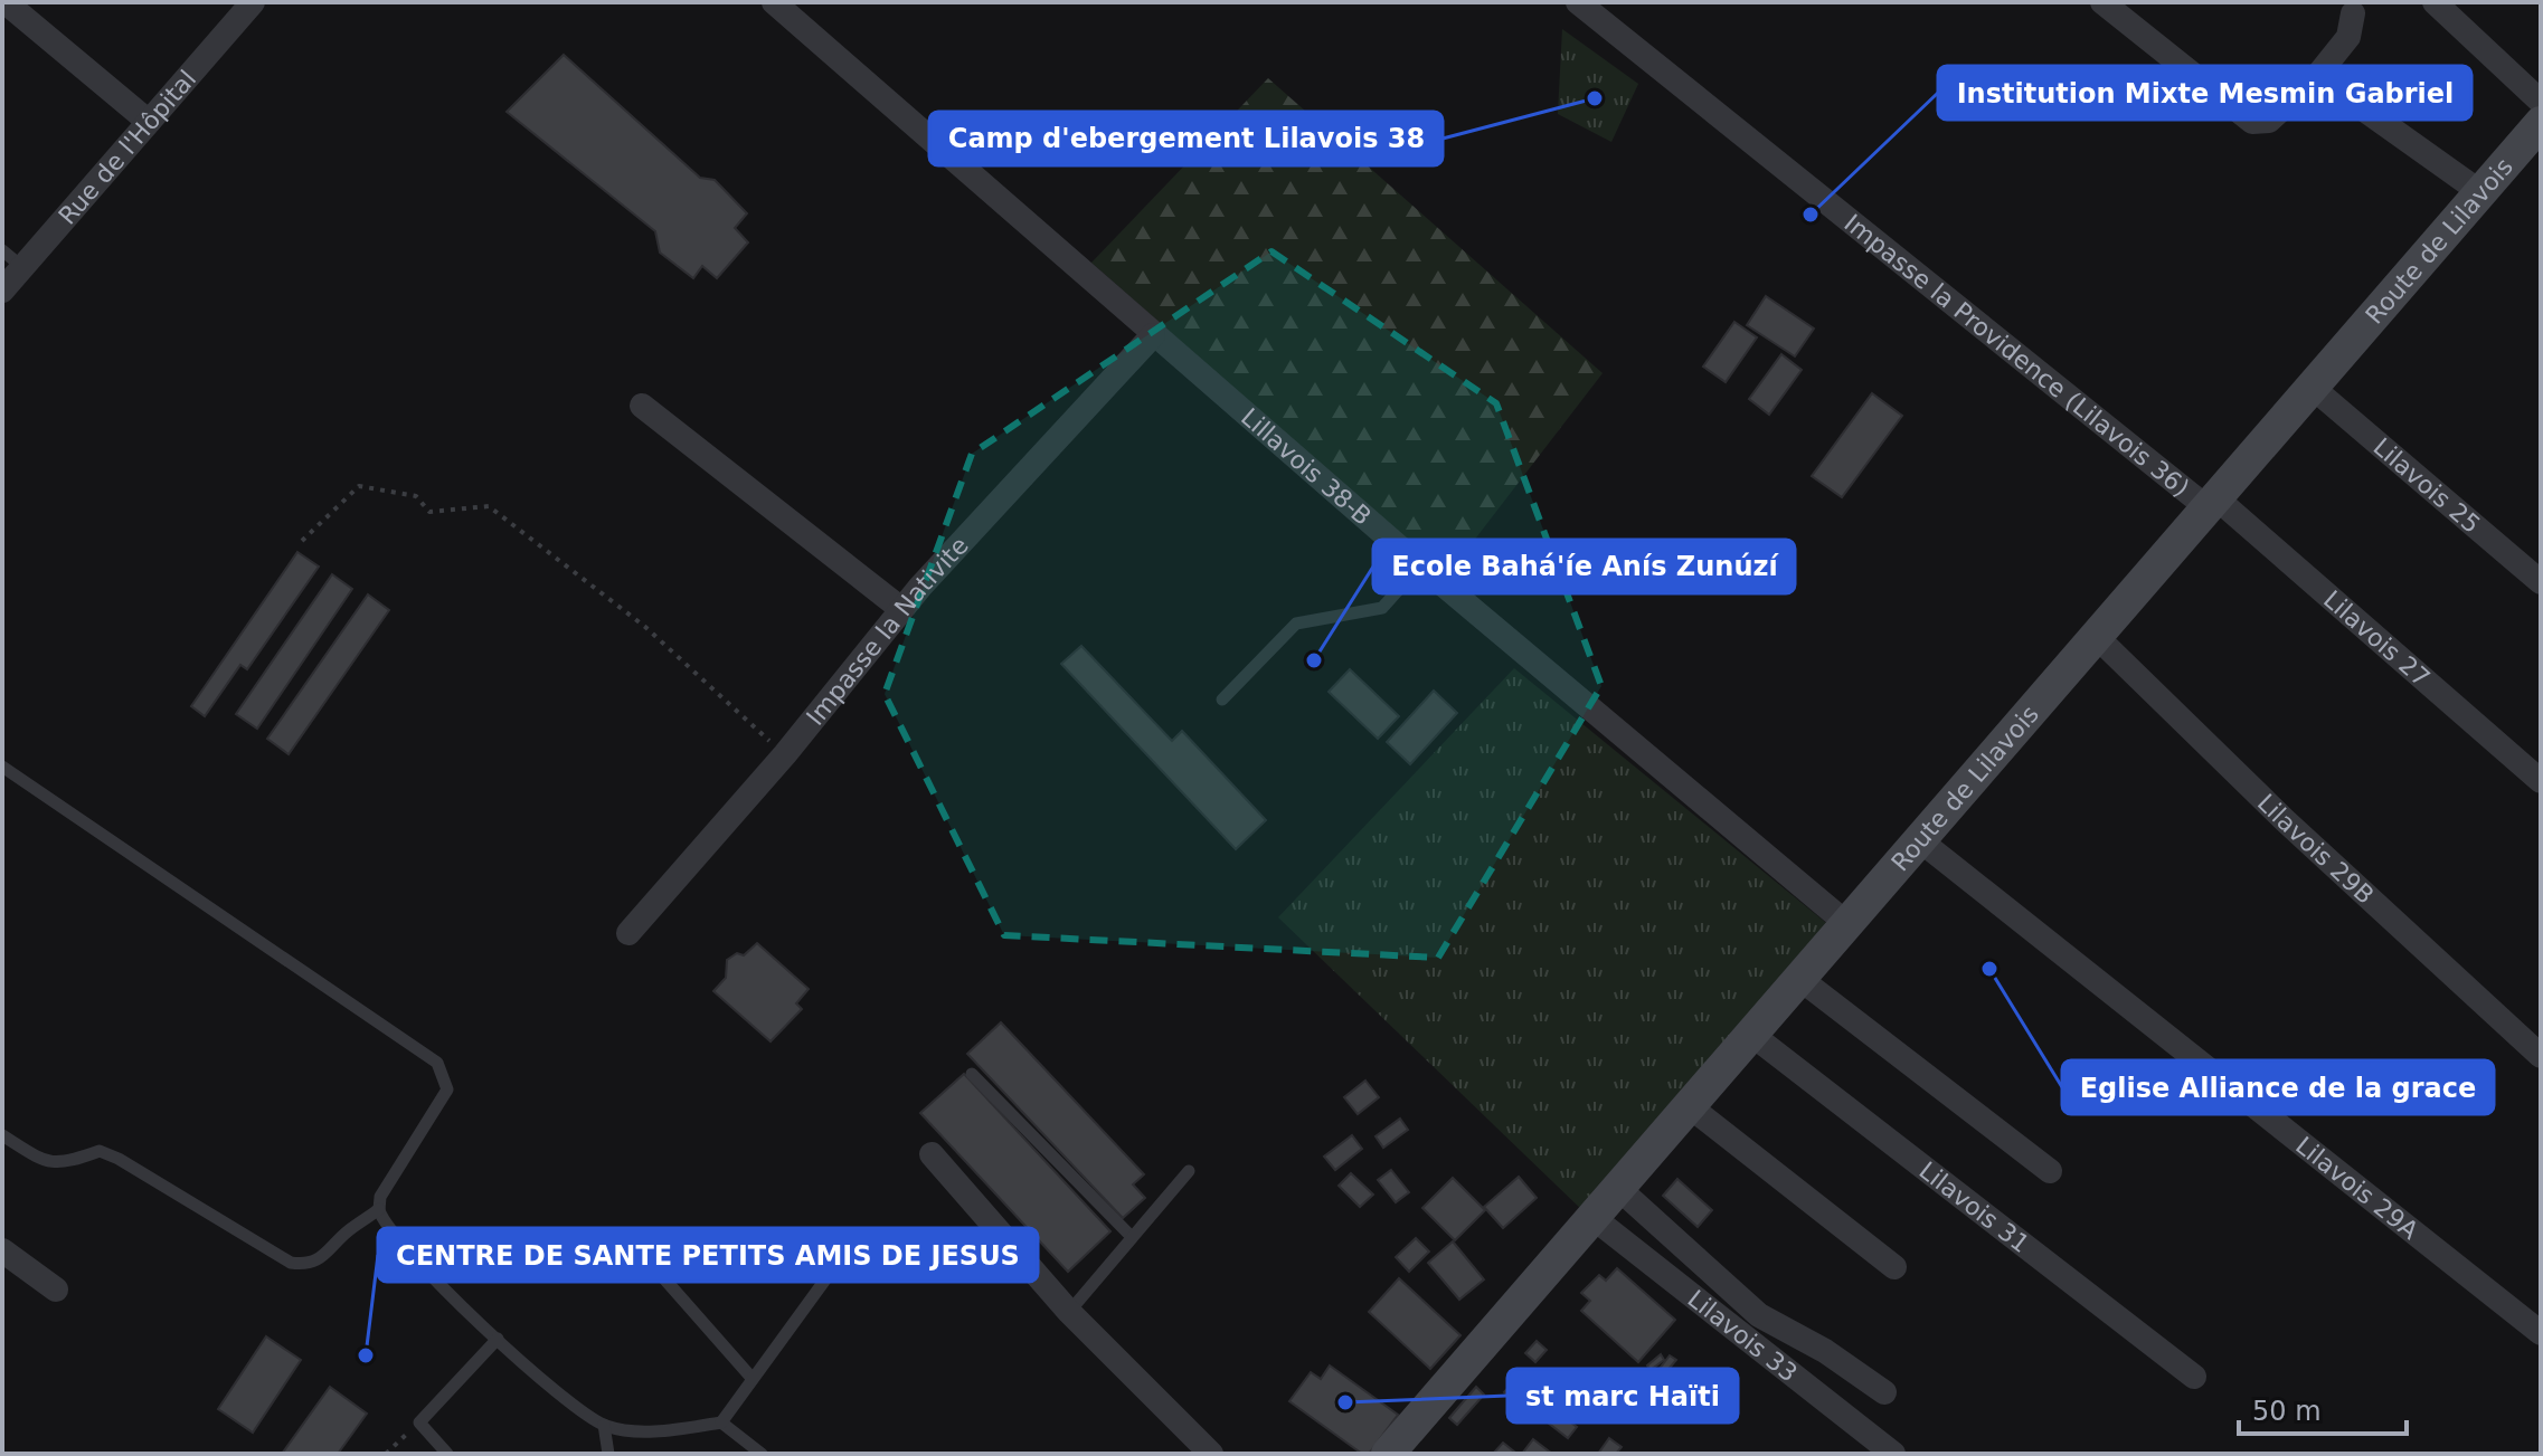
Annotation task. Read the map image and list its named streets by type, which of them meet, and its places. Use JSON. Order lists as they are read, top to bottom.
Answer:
{
  "streets": {
    "main road": ["Route de Lilavois"],
    "street": [
      "Rue de l'Hôpital",
      "Impasse la Providence (Lilavois 36)",
      "Lillavois 38-B",
      "Lilavois 25",
      "Impasse la Nativite",
      "Lilavois 27",
      "Lilavois 29B",
      "Lilavois 29A",
      "Lilavois 31",
      "Lilavois 33"
    ]
  },
  "crossings": [
    ["Route de Lilavois", "Impasse la Providence (Lilavois 36)"],
    ["Route de Lilavois", "Lillavois 38-B"],
    ["Route de Lilavois", "Lilavois 25"],
    ["Route de Lilavois", "Lilavois 27"],
    ["Route de Lilavois", "Lilavois 29B"],
    ["Route de Lilavois", "Lilavois 29A"],
    ["Route de Lilavois", "Lilavois 31"],
    ["Route de Lilavois", "Lilavois 33"],
    ["Impasse la Providence (Lilavois 36)", "Lilavois 27"],
    ["Lillavois 38-B", "Impasse la Nativite"]
  ],
  "places": [
    "Camp d'ebergement Lilavois 38",
    "Institution Mixte Mesmin Gabriel",
    "Ecole Bahá'íe Anís Zunúzí",
    "Eglise Alliance de la grace",
    "CENTRE DE SANTE PETITS AMIS DE JESUS",
    "st marc Haïti"
  ],
  "scale_bar": "50 m"
}
